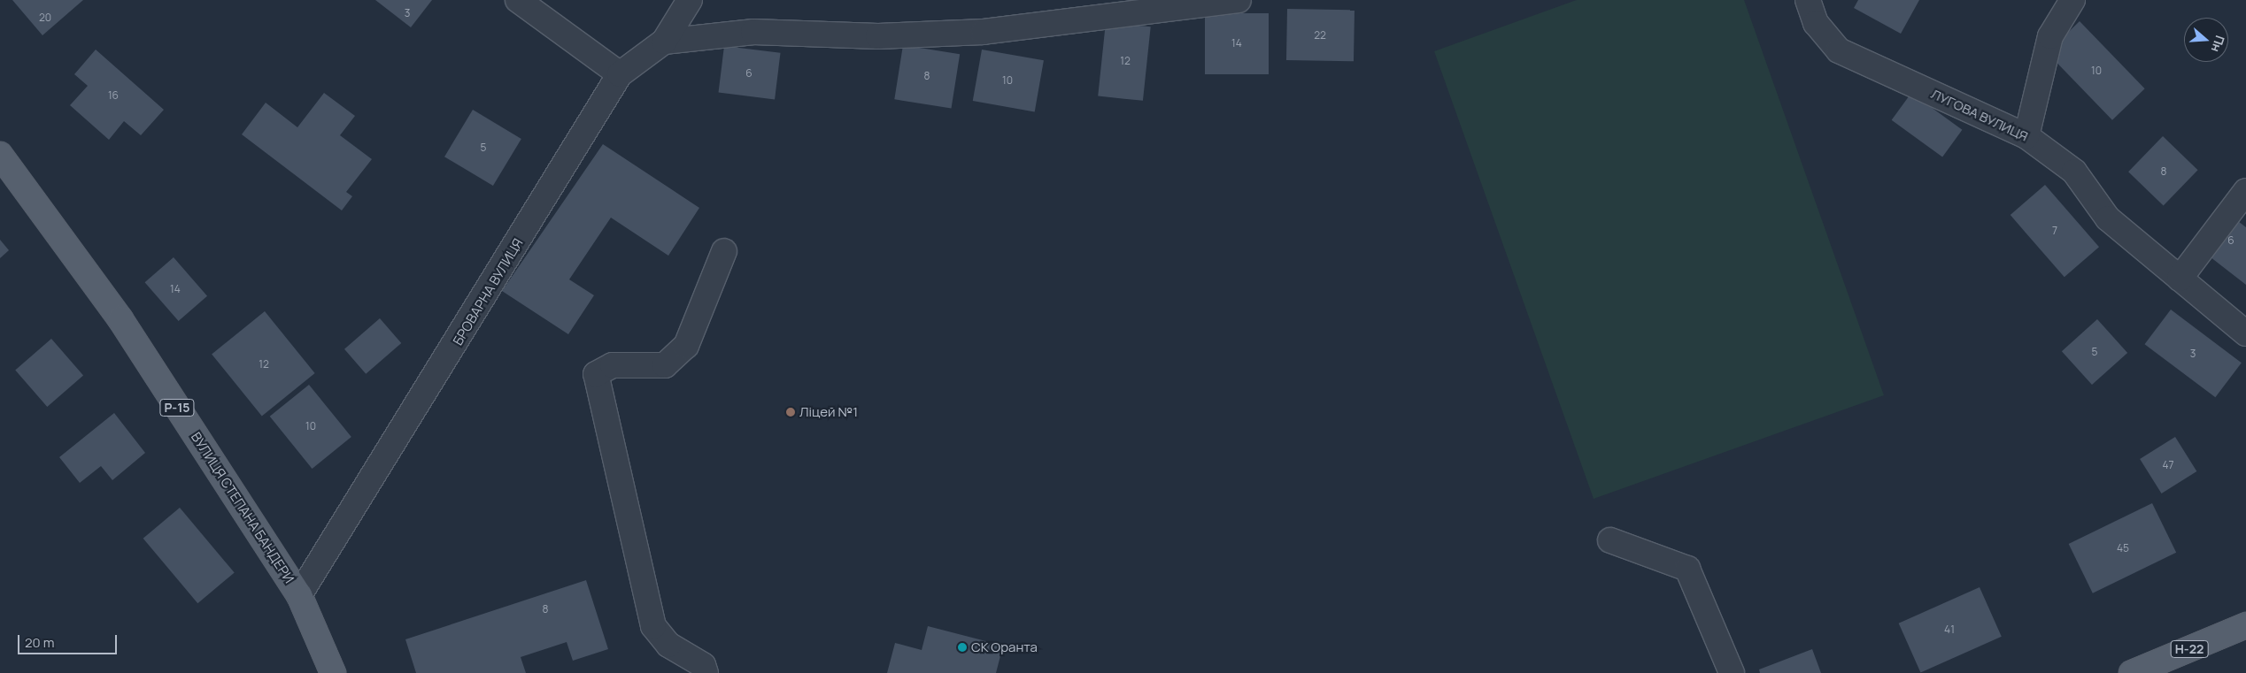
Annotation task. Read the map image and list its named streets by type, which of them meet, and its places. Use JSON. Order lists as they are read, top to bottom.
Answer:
{
  "streets": {
    "main road": ["Р-15", "ВУЛИЦЯ СТЕПАНА БАНДЕРИ", "Н-22"],
    "street": ["ЛУГОВА ВУЛИЦЯ", "БРОВАРНА ВУЛИЦЯ"]
  },
  "crossings": [
    ["БРОВАРНА ВУЛИЦЯ", "ВУЛИЦЯ СТЕПАНА БАНДЕРИ"]
  ],
  "places": ["Ліцей №1", "СК Оранта"],
  "house_numbers": [
    "3",
    "20",
    "22",
    "14",
    "12",
    "10",
    "6",
    "8",
    "10",
    "16",
    "5",
    "8",
    "7",
    "6",
    "14",
    "5",
    "3",
    "12",
    "10",
    "47",
    "45",
    "8",
    "41"
  ],
  "scale_bar": "20 m",
  "north": "right"
}
